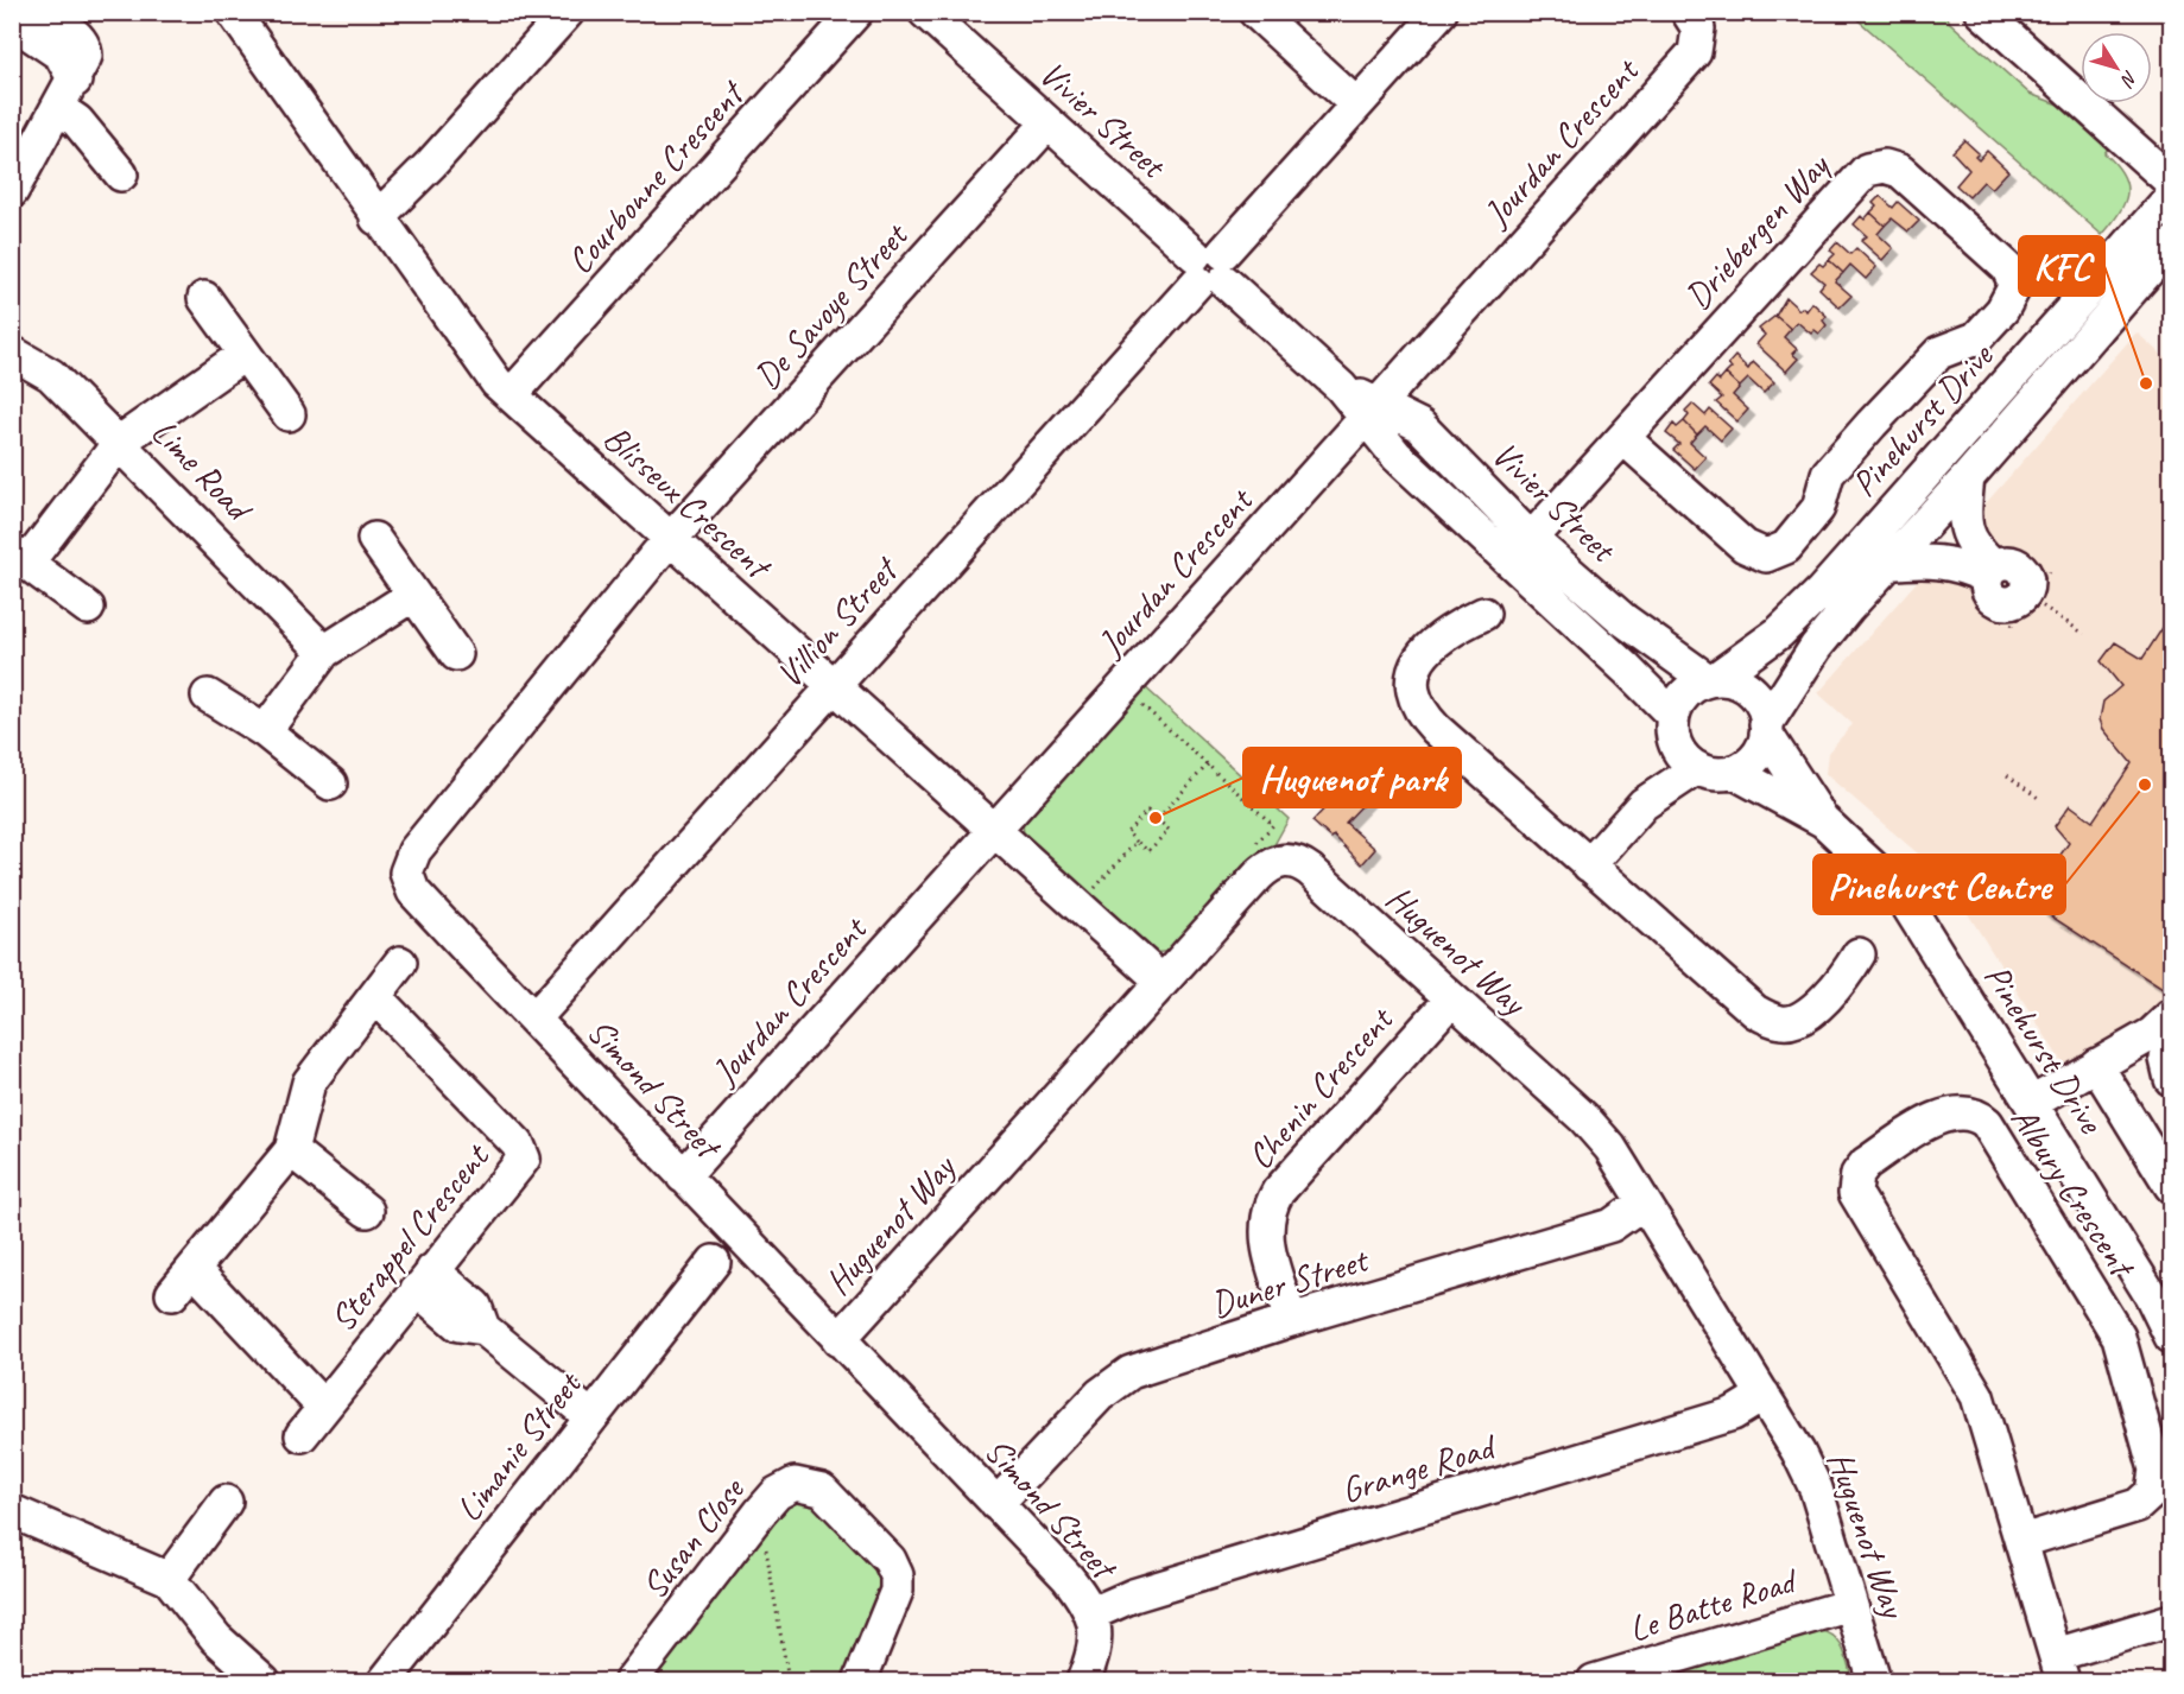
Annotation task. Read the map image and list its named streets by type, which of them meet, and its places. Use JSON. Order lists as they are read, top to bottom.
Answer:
{
  "streets": {
    "street": [
      "Vivier Street",
      "Jourdan Crescent",
      "Courbonne Crescent",
      "Driebergen Way",
      "De Savoye Street",
      "Pinehurst Drive",
      "Lime Road",
      "Blisseux Crescent",
      "Villion Street",
      "Huguenot Way",
      "Simond Street",
      "Chenin Crescent",
      "Albury Crescent",
      "Sterappel Crescent",
      "Duner Street",
      "Limanie Street",
      "Grange Road",
      "Susan Close",
      "Le Batte Road"
    ]
  },
  "crossings": [
    ["Vivier Street", "Jourdan Crescent"],
    ["Vivier Street", "Driebergen Way"],
    ["Vivier Street", "De Savoye Street"],
    ["Vivier Street", "Pinehurst Drive"],
    ["Vivier Street", "Villion Street"],
    ["Jourdan Crescent", "Blisseux Crescent"],
    ["Jourdan Crescent", "Simond Street"],
    ["Courbonne Crescent", "Blisseux Crescent"],
    ["De Savoye Street", "Blisseux Crescent"],
    ["De Savoye Street", "Simond Street"],
    ["Blisseux Crescent", "Villion Street"],
    ["Blisseux Crescent", "Huguenot Way"],
    ["Blisseux Crescent", "Simond Street"],
    ["Villion Street", "Simond Street"],
    ["Huguenot Way", "Simond Street"],
    ["Huguenot Way", "Chenin Crescent"],
    ["Huguenot Way", "Duner Street"],
    ["Huguenot Way", "Grange Road"],
    ["Huguenot Way", "Le Batte Road"],
    ["Simond Street", "Duner Street"],
    ["Simond Street", "Grange Road"],
    ["Chenin Crescent", "Duner Street"]
  ],
  "places": ["KFC", "Pinehurst Centre", "Huguenot park"],
  "north": "bottom right"
}
